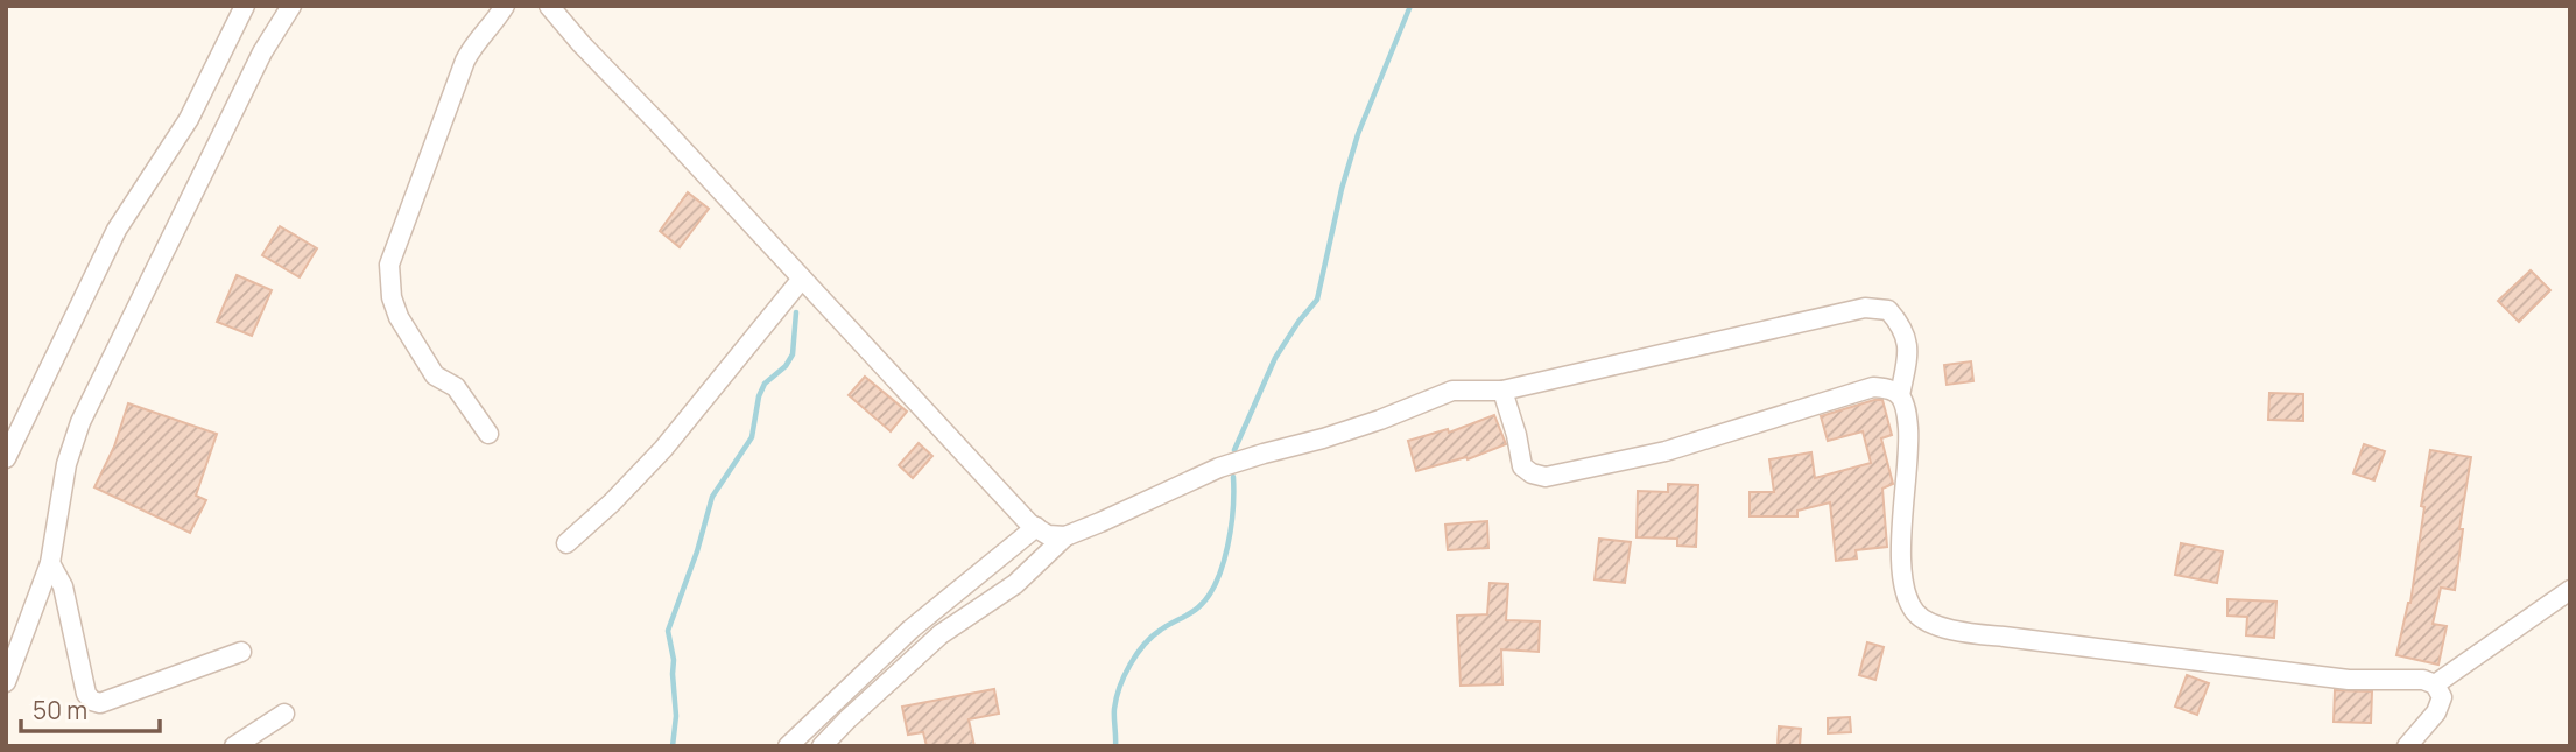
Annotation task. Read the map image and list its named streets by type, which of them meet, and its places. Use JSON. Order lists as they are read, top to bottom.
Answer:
{
  "scale_bar": "50 m"
}
